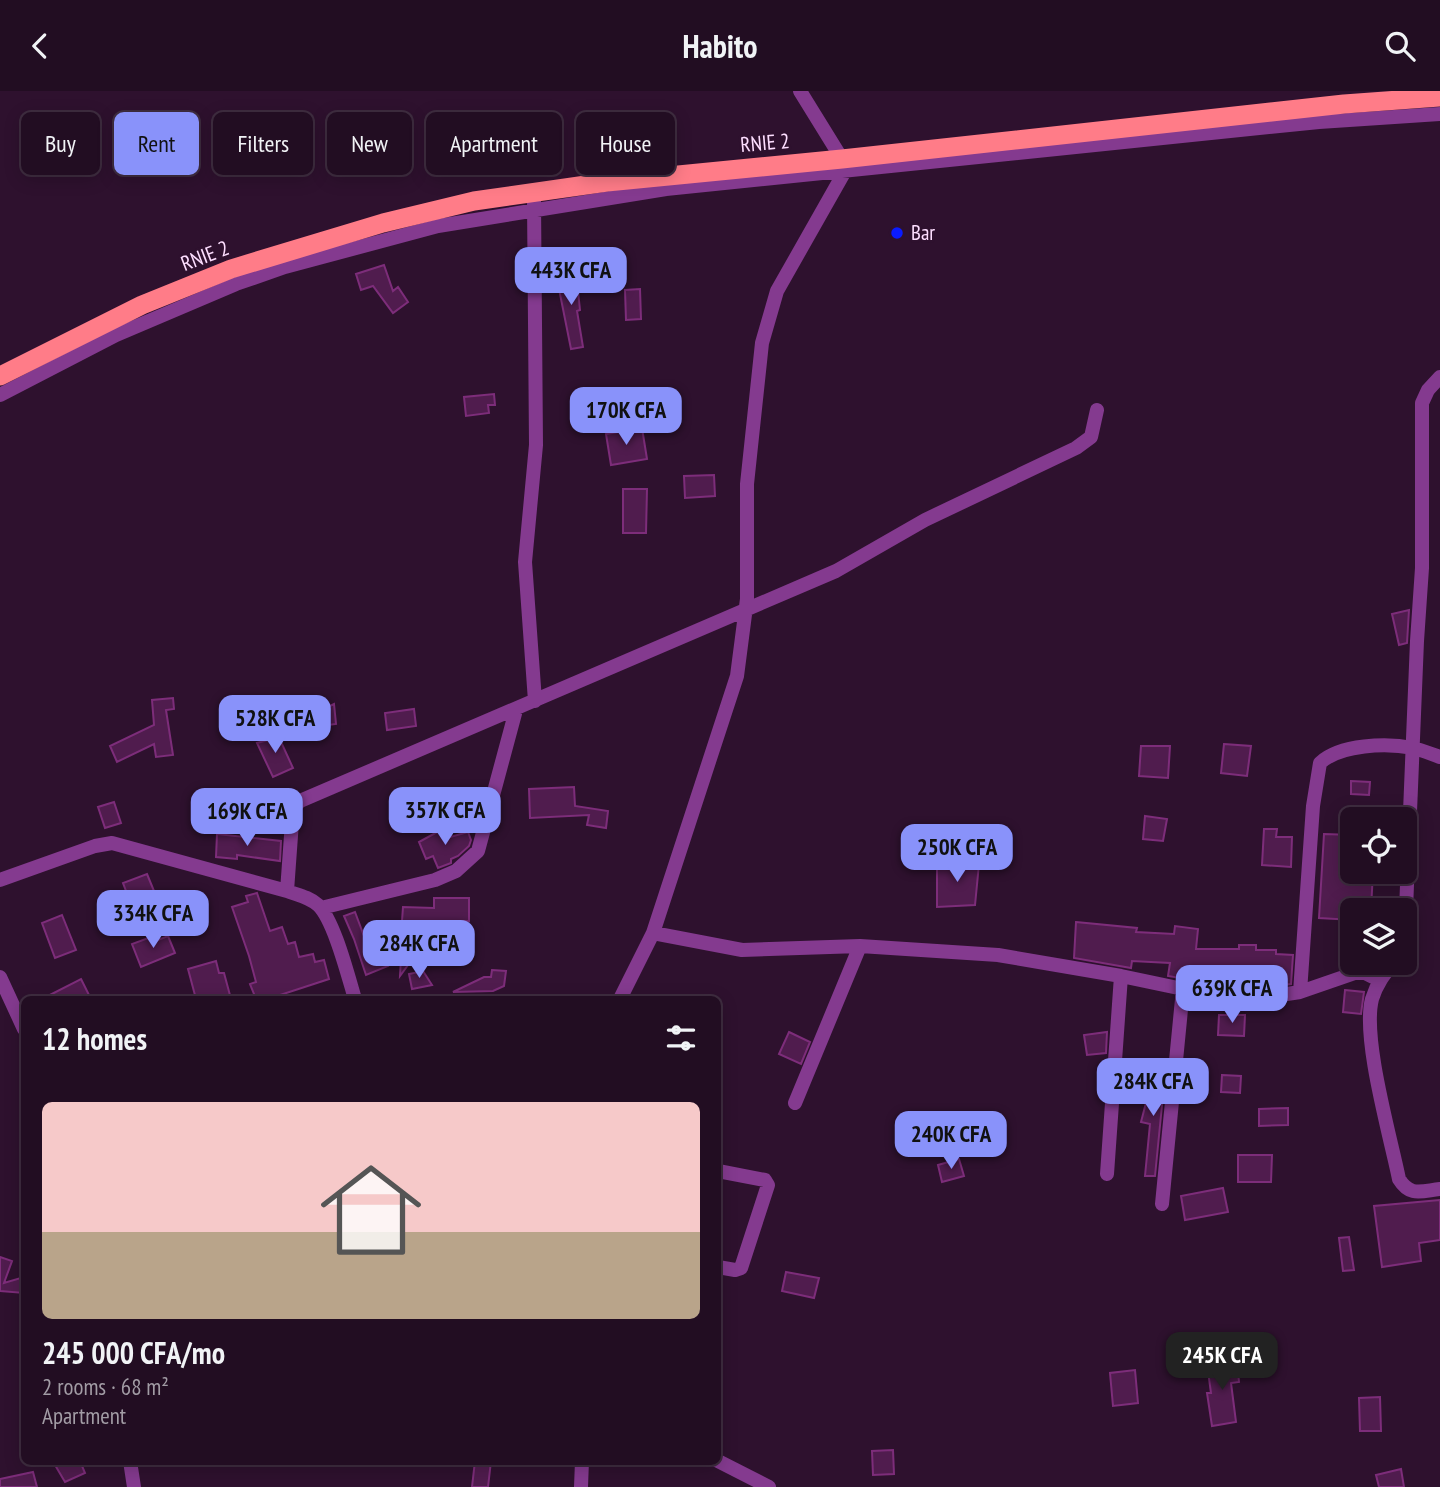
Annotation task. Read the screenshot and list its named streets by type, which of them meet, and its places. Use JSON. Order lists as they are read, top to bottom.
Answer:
{
  "streets": {
    "highway": ["RNIE 2"]
  },
  "places": ["Bar"],
  "page": {
    "header": "Habito",
    "chip": [
      "Buy",
      "Rent",
      "Filters",
      "New",
      "Apartment",
      "House"
    ],
    "price": [
      "443K CFA",
      "170K CFA",
      "528K CFA",
      "357K CFA",
      "169K CFA",
      "250K CFA",
      "334K CFA",
      "284K CFA",
      "639K CFA",
      "284K CFA",
      "240K CFA",
      "245K CFA"
    ],
    "heading": "12 homes",
    "list": [
      {
        "name": "245 000 CFA/mo",
        "note": "2 rooms · 68 m² · Apartment"
      }
    ]
  }
}
